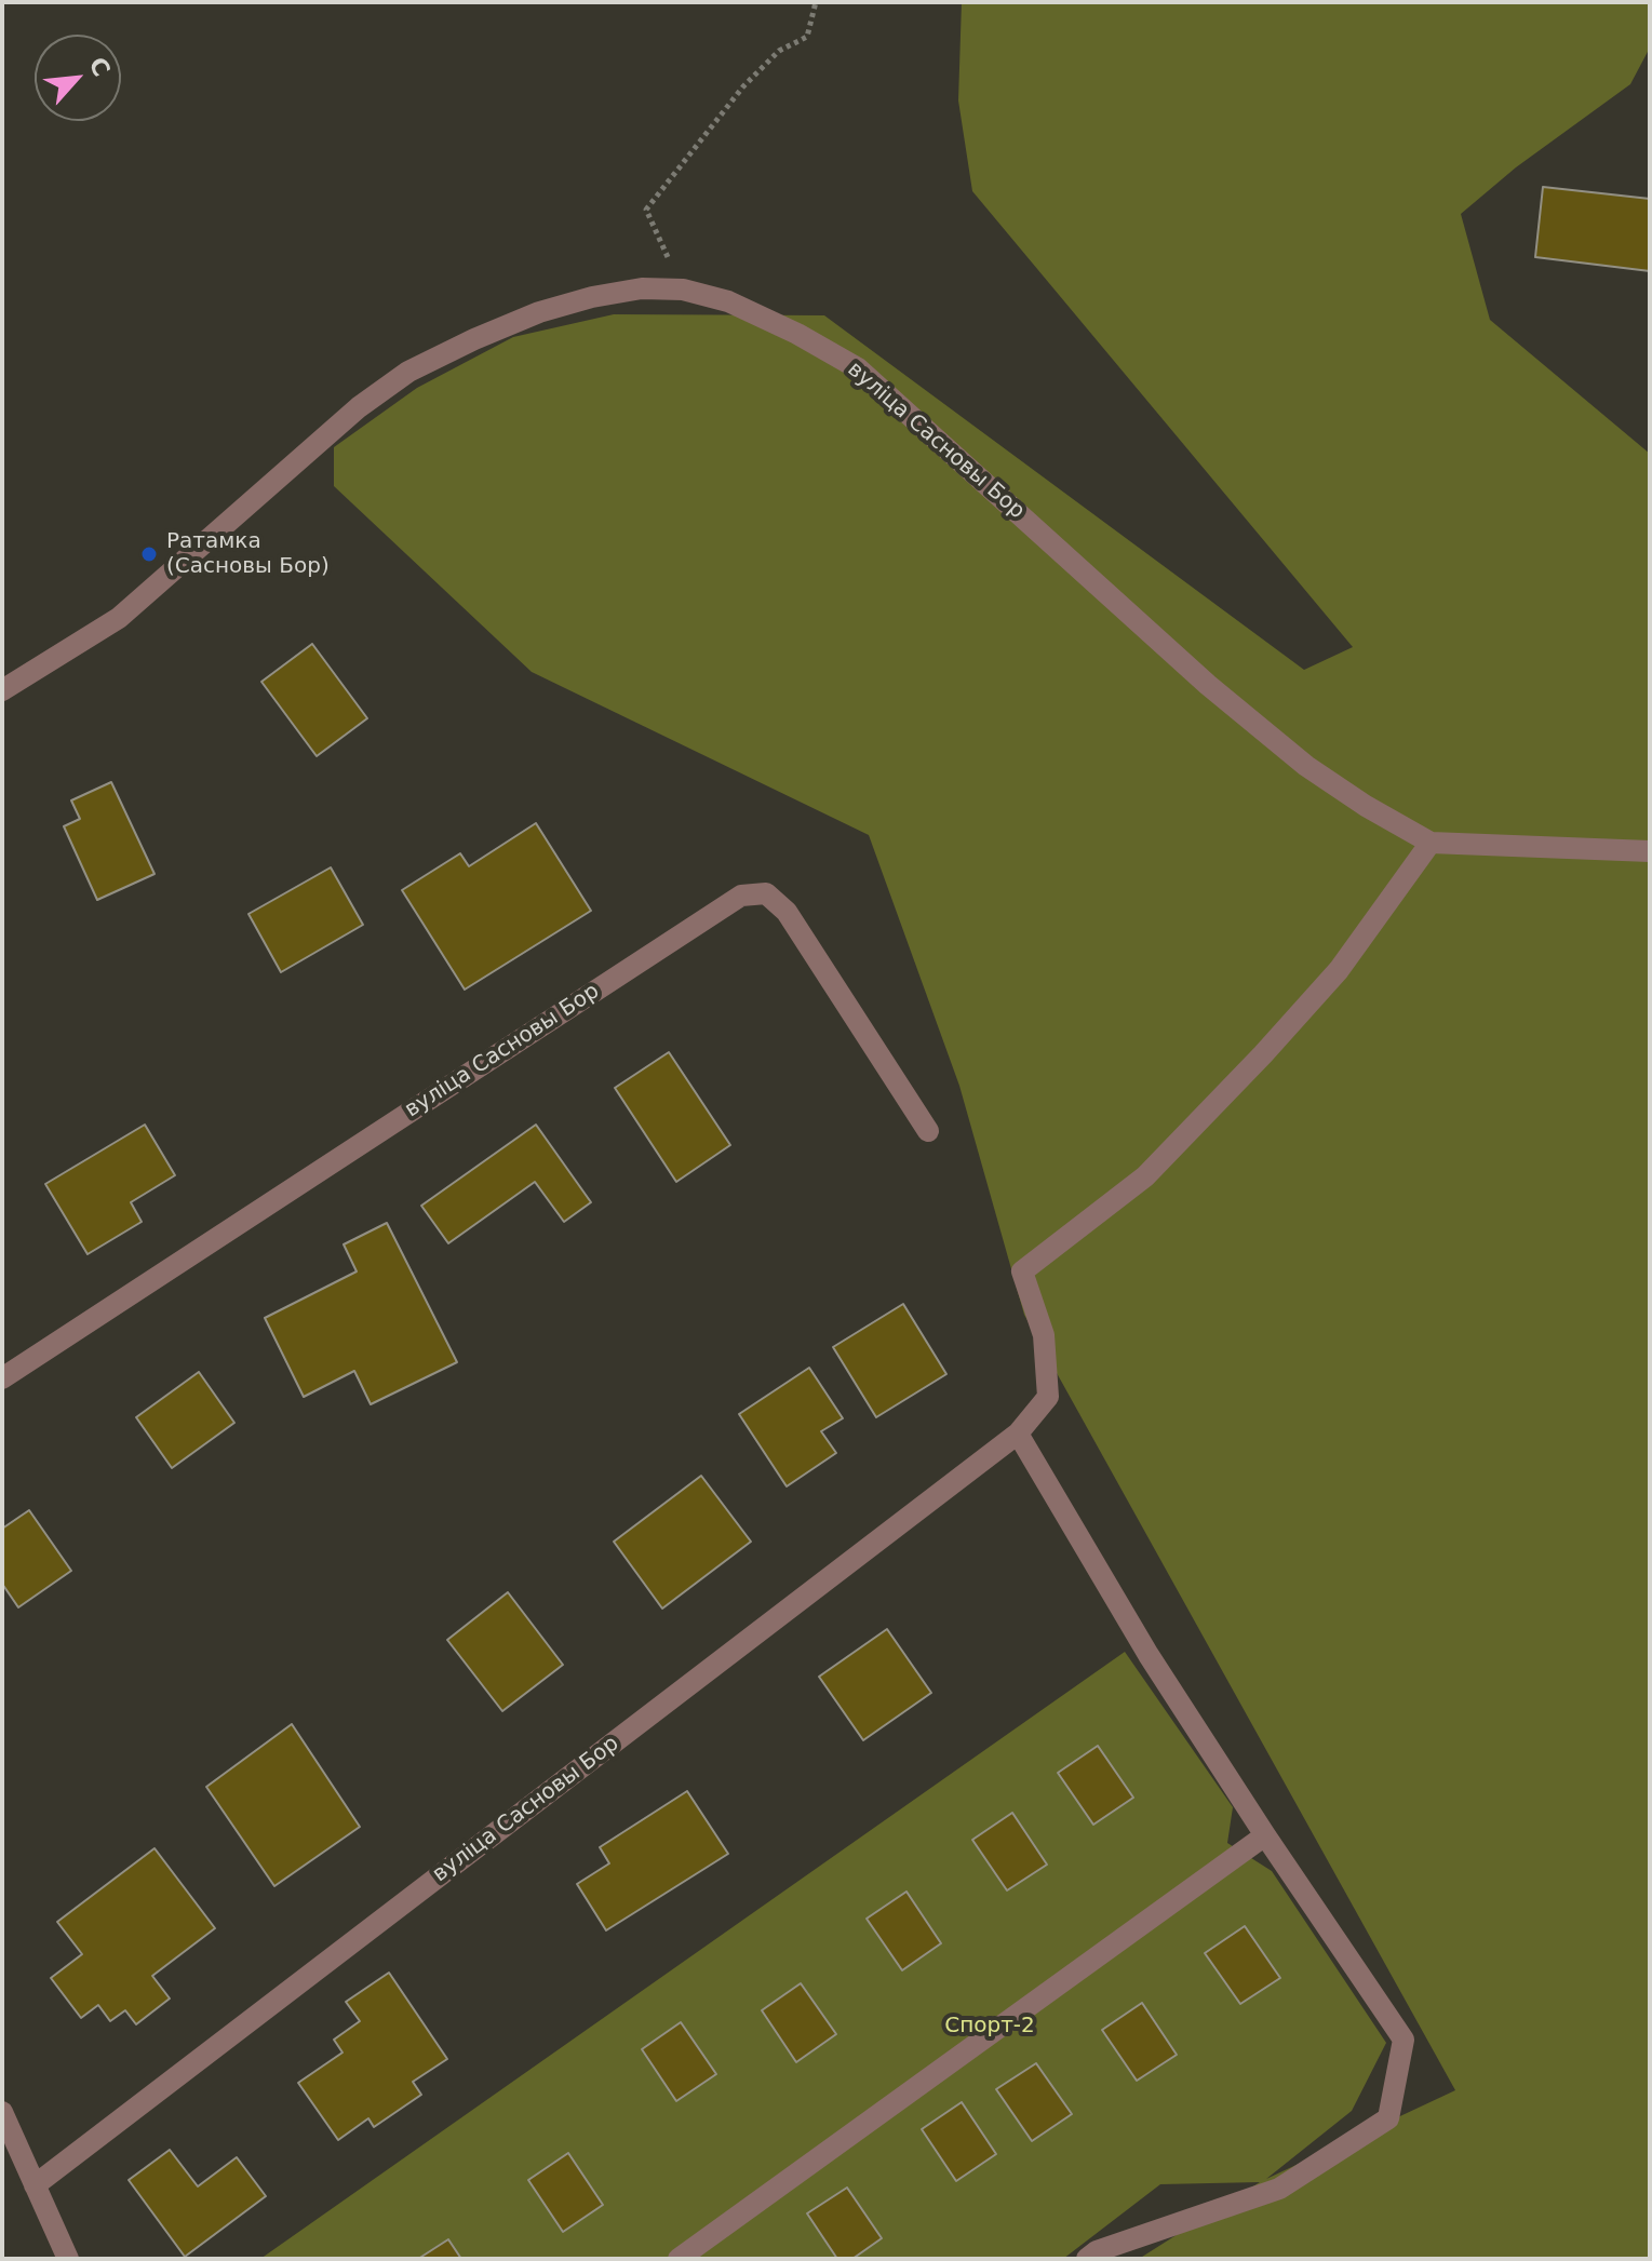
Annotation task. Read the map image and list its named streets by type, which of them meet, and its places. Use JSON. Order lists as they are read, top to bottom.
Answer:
{
  "streets": {
    "street": ["вуліца Сасновы Бор"]
  },
  "parks": ["Спорт-2"],
  "places": ["Ратамка (Сасновы Бор)"],
  "north": "top right"
}
